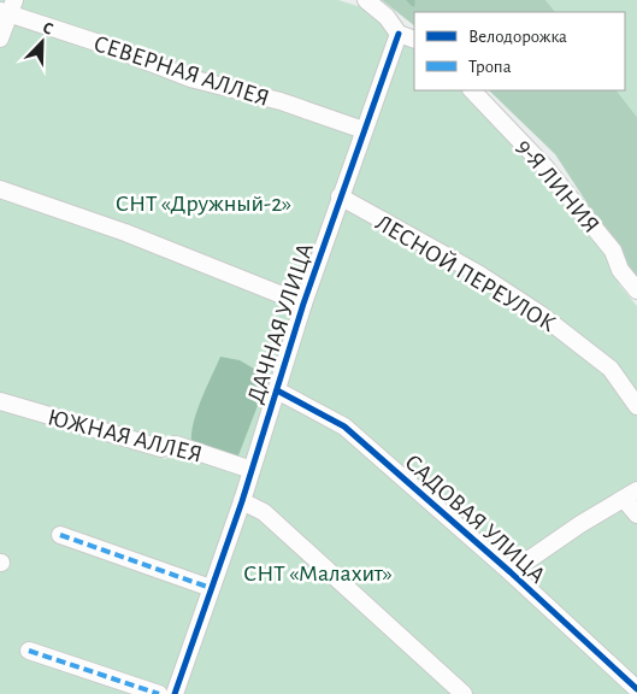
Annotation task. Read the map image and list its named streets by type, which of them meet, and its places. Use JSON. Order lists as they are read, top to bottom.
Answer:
{
  "streets": {
    "street": [
      "СЕВЕРНАЯ АЛЛЕЯ",
      "9-Я ЛИНИЯ",
      "ЛЕСНОЙ ПЕРЕУЛОК",
      "ДАЧНАЯ УЛИЦА",
      "ЮЖНАЯ АЛЛЕЯ",
      "САДОВАЯ УЛИЦА"
    ]
  },
  "crossings": [
    ["СЕВЕРНАЯ АЛЛЕЯ", "ДАЧНАЯ УЛИЦА"],
    ["ЛЕСНОЙ ПЕРЕУЛОК", "ДАЧНАЯ УЛИЦА"],
    ["ДАЧНАЯ УЛИЦА", "ЮЖНАЯ АЛЛЕЯ"],
    ["ДАЧНАЯ УЛИЦА", "САДОВАЯ УЛИЦА"]
  ],
  "parks": ["СНТ «Дружный-2»", "СНТ «Малахит»"],
  "legend": ["Велодорожка", "Тропа"],
  "north": "top right"
}
